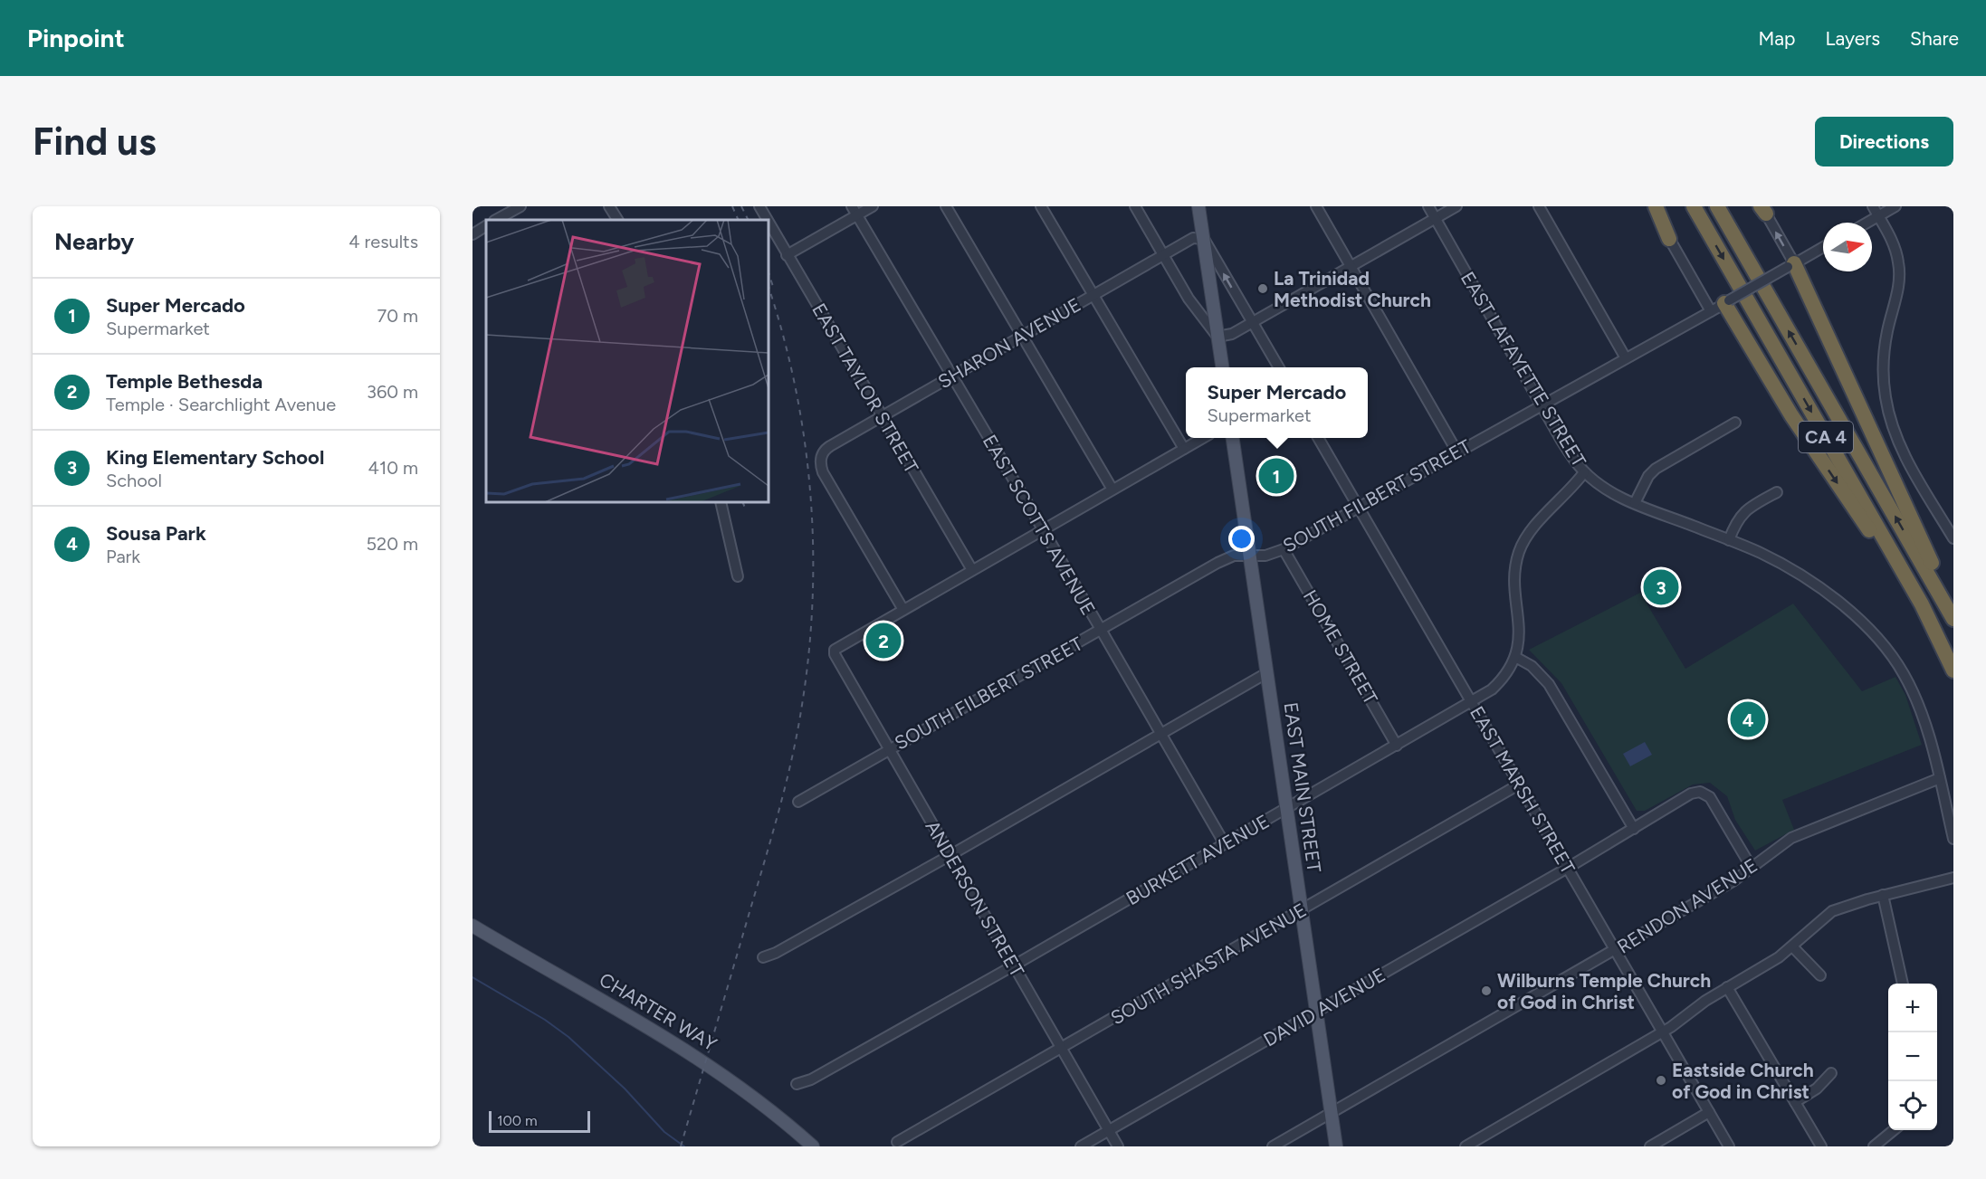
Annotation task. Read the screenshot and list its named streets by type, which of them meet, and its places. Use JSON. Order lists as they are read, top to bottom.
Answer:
{
  "streets": {
    "highway": ["CA 4"],
    "main road": ["EAST MAIN STREET", "CHARTER WAY"],
    "street": [
      "SHARON AVENUE",
      "EAST LAFAYETTE STREET",
      "EAST TAYLOR STREET",
      "SOUTH FILBERT STREET",
      "EAST SCOTTS AVENUE",
      "HOME STREET",
      "EAST MARSH STREET",
      "BURKETT AVENUE",
      "ANDERSON STREET",
      "RENDON AVENUE",
      "SOUTH SHASTA AVENUE",
      "DAVID AVENUE"
    ]
  },
  "crossings": [
    ["SHARON AVENUE", "EAST TAYLOR STREET"],
    ["SHARON AVENUE", "EAST SCOTTS AVENUE"],
    ["SHARON AVENUE", "ANDERSON STREET"],
    ["EAST LAFAYETTE STREET", "SOUTH FILBERT STREET"],
    ["EAST LAFAYETTE STREET", "BURKETT AVENUE"],
    ["EAST LAFAYETTE STREET", "RENDON AVENUE"],
    ["SOUTH FILBERT STREET", "EAST SCOTTS AVENUE"],
    ["SOUTH FILBERT STREET", "HOME STREET"],
    ["SOUTH FILBERT STREET", "EAST MAIN STREET"],
    ["SOUTH FILBERT STREET", "EAST MARSH STREET"],
    ["SOUTH FILBERT STREET", "ANDERSON STREET"],
    ["EAST SCOTTS AVENUE", "BURKETT AVENUE"],
    ["HOME STREET", "BURKETT AVENUE"],
    ["EAST MAIN STREET", "BURKETT AVENUE"],
    ["EAST MAIN STREET", "RENDON AVENUE"],
    ["EAST MAIN STREET", "SOUTH SHASTA AVENUE"],
    ["EAST MAIN STREET", "DAVID AVENUE"],
    ["EAST MARSH STREET", "BURKETT AVENUE"],
    ["EAST MARSH STREET", "RENDON AVENUE"],
    ["EAST MARSH STREET", "SOUTH SHASTA AVENUE"],
    ["EAST MARSH STREET", "DAVID AVENUE"],
    ["BURKETT AVENUE", "ANDERSON STREET"],
    ["ANDERSON STREET", "SOUTH SHASTA AVENUE"],
    ["ANDERSON STREET", "DAVID AVENUE"],
    ["RENDON AVENUE", "DAVID AVENUE"]
  ],
  "places": ["La Trinidad Methodist Church", "Wilburns Temple Church of God in Christ", "Eastside Church of God in Christ"],
  "scale_bar": "100 m",
  "north": "right",
  "page": {
    "header": "Pinpoint",
    "nav": ["Map", "Layers", "Share"],
    "buttons": "Directions",
    "title": "Find us",
    "heading": ["Nearby", "4 results"],
    "list": [
      {
        "mark": "1",
        "name": "Super Mercado",
        "note": "Supermarket",
        "value": "70 m"
      },
      {
        "mark": "2",
        "name": "Temple Bethesda",
        "note": "Temple · Searchlight Avenue",
        "value": "360 m"
      },
      {
        "mark": "3",
        "name": "King Elementary School",
        "note": "School",
        "value": "410 m"
      },
      {
        "mark": "4",
        "name": "Sousa Park",
        "note": "Park",
        "value": "520 m"
      }
    ],
    "popup": ["Super Mercado", "Supermarket"],
    "pins": [
      "1",
      "3",
      "2",
      "4"
    ],
    "map_buttons": ["+", "−"],
    "scale": "100 m"
  }
}
